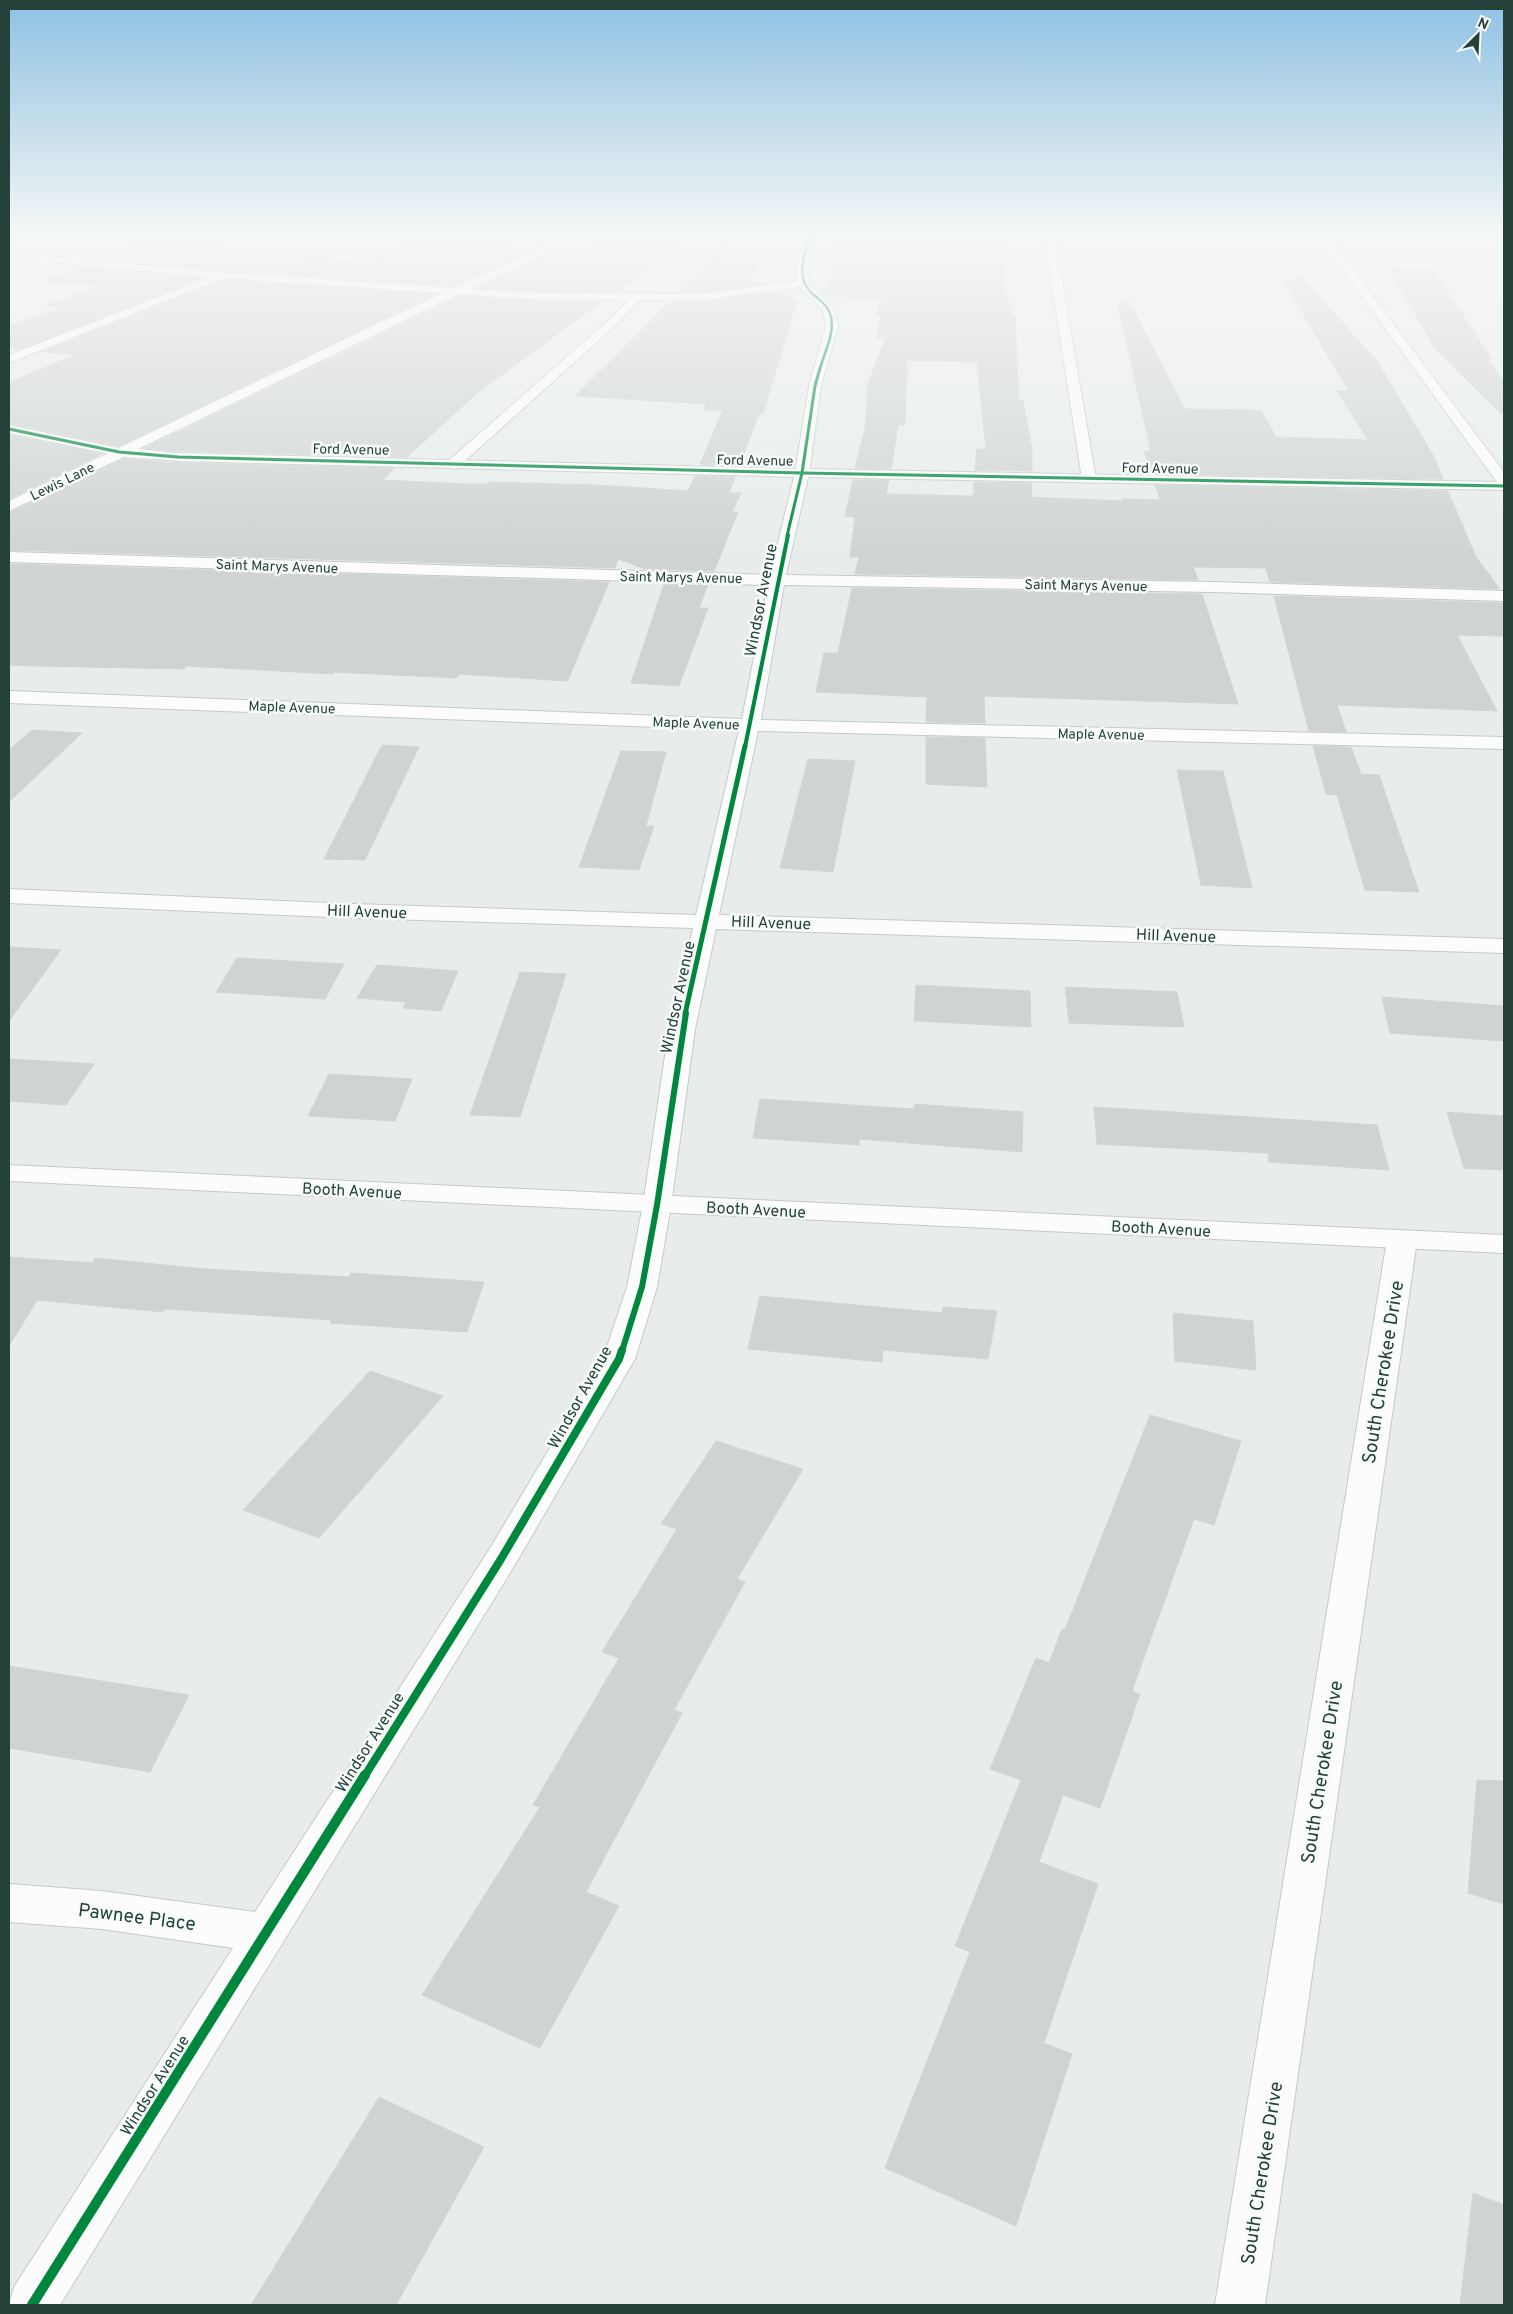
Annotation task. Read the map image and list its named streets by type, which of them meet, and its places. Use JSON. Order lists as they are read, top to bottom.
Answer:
{
  "streets": {
    "street": [
      "Ford Avenue",
      "Lewis Lane",
      "Saint Marys Avenue",
      "Windsor Avenue",
      "Maple Avenue",
      "Hill Avenue",
      "Booth Avenue",
      "South Cherokee Drive",
      "Pawnee Place"
    ]
  },
  "crossings": [
    ["Ford Avenue", "Lewis Lane"],
    ["Ford Avenue", "Windsor Avenue"],
    ["Saint Marys Avenue", "Windsor Avenue"],
    ["Windsor Avenue", "Maple Avenue"],
    ["Windsor Avenue", "Hill Avenue"],
    ["Windsor Avenue", "Booth Avenue"],
    ["Windsor Avenue", "Pawnee Place"],
    ["Booth Avenue", "South Cherokee Drive"]
  ],
  "north": "top right"
}
